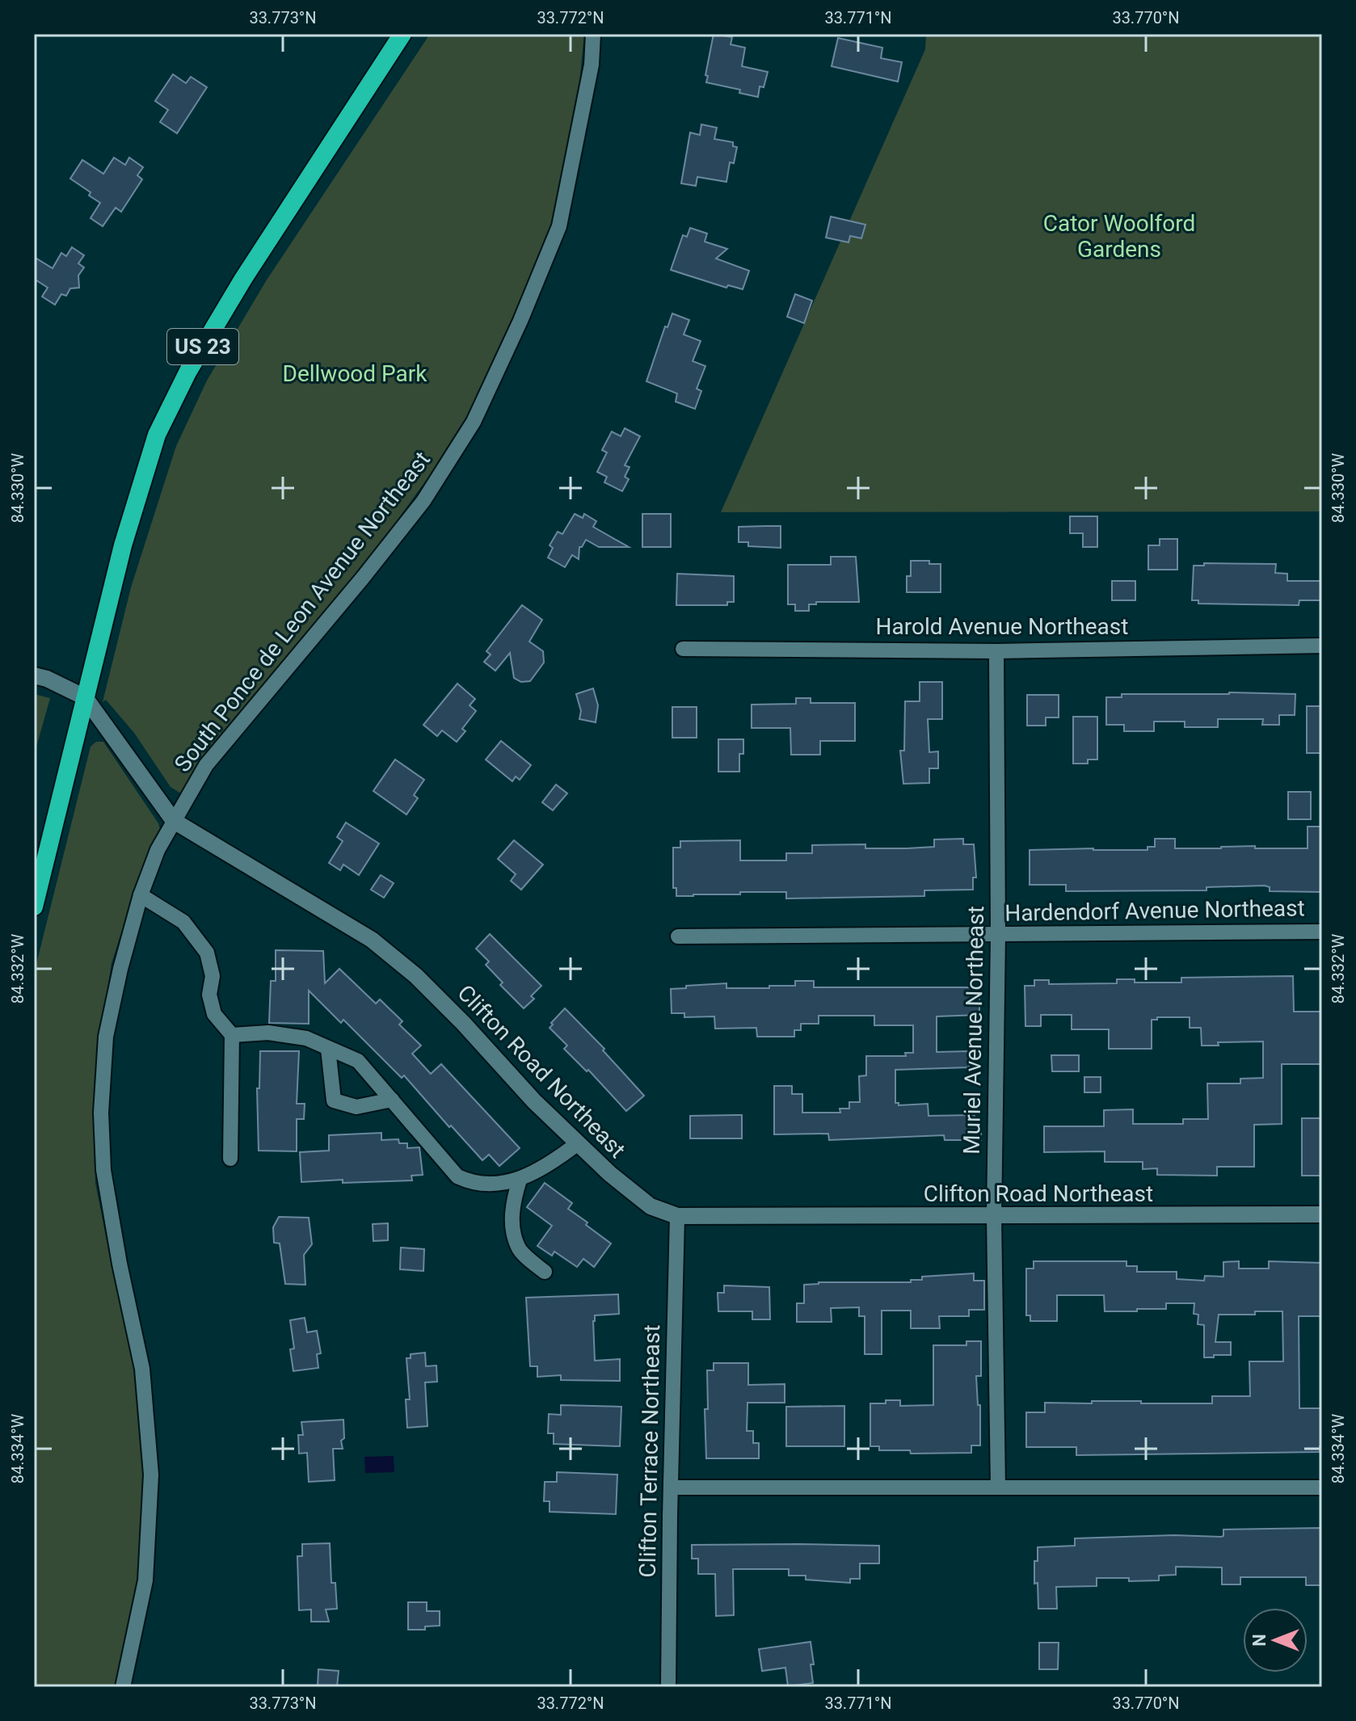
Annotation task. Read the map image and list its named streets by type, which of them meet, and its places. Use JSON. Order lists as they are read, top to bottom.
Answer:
{
  "streets": {
    "highway": ["US 23"],
    "street": [
      "South Ponce de Leon Avenue Northeast",
      "Harold Avenue Northeast",
      "Hardendorf Avenue Northeast",
      "Muriel Avenue Northeast",
      "Clifton Road Northeast",
      "Clifton Terrace Northeast"
    ]
  },
  "crossings": [
    ["US 23", "Clifton Road Northeast"],
    ["South Ponce de Leon Avenue Northeast", "Clifton Road Northeast"],
    ["Harold Avenue Northeast", "Muriel Avenue Northeast"],
    ["Hardendorf Avenue Northeast", "Muriel Avenue Northeast"],
    ["Muriel Avenue Northeast", "Clifton Road Northeast"],
    ["Clifton Road Northeast", "Clifton Terrace Northeast"]
  ],
  "parks": ["Cator Woolford Gardens", "Dellwood Park"],
  "north": "left",
  "coordinates": [
    "33.773°N",
    "33.772°N",
    "33.771°N",
    "33.770°N",
    "84.330°W",
    "84.332°W",
    "84.334°W"
  ]
}
